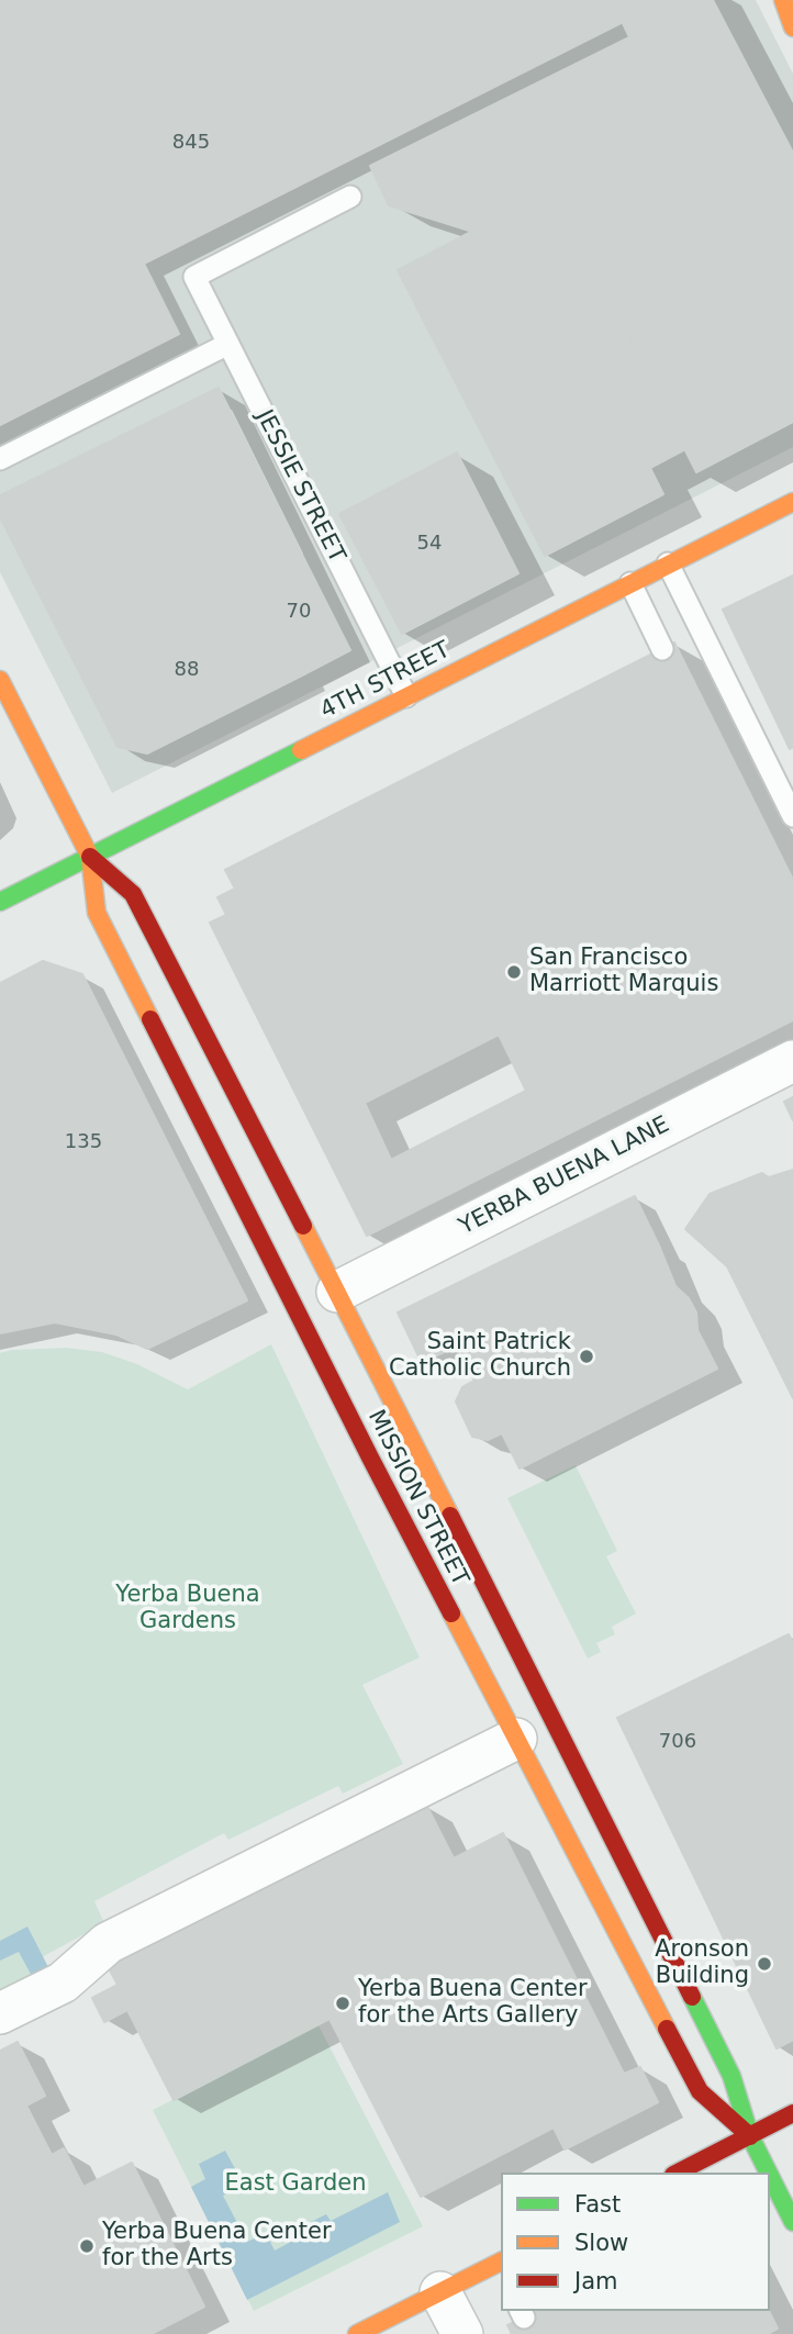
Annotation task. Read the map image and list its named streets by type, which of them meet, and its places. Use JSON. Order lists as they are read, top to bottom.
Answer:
{
  "streets": {
    "main road": ["4TH STREET", "MISSION STREET"],
    "street": ["YERBA BUENA LANE"],
    "lane": ["JESSIE STREET"]
  },
  "crossings": [
    ["JESSIE STREET", "4TH STREET"],
    ["4TH STREET", "MISSION STREET"],
    ["YERBA BUENA LANE", "MISSION STREET"]
  ],
  "parks": ["Yerba Buena Gardens", "East Garden"],
  "places": [
    "San Francisco Marriott Marquis",
    "Saint Patrick Catholic Church",
    "Aronson Building",
    "Yerba Buena Center for the Arts Gallery",
    "Yerba Buena Center for the Arts"
  ],
  "house_numbers": [
    "845",
    "54",
    "70",
    "88",
    "135",
    "706"
  ],
  "legend": ["Fast", "Slow", "Jam"]
}
